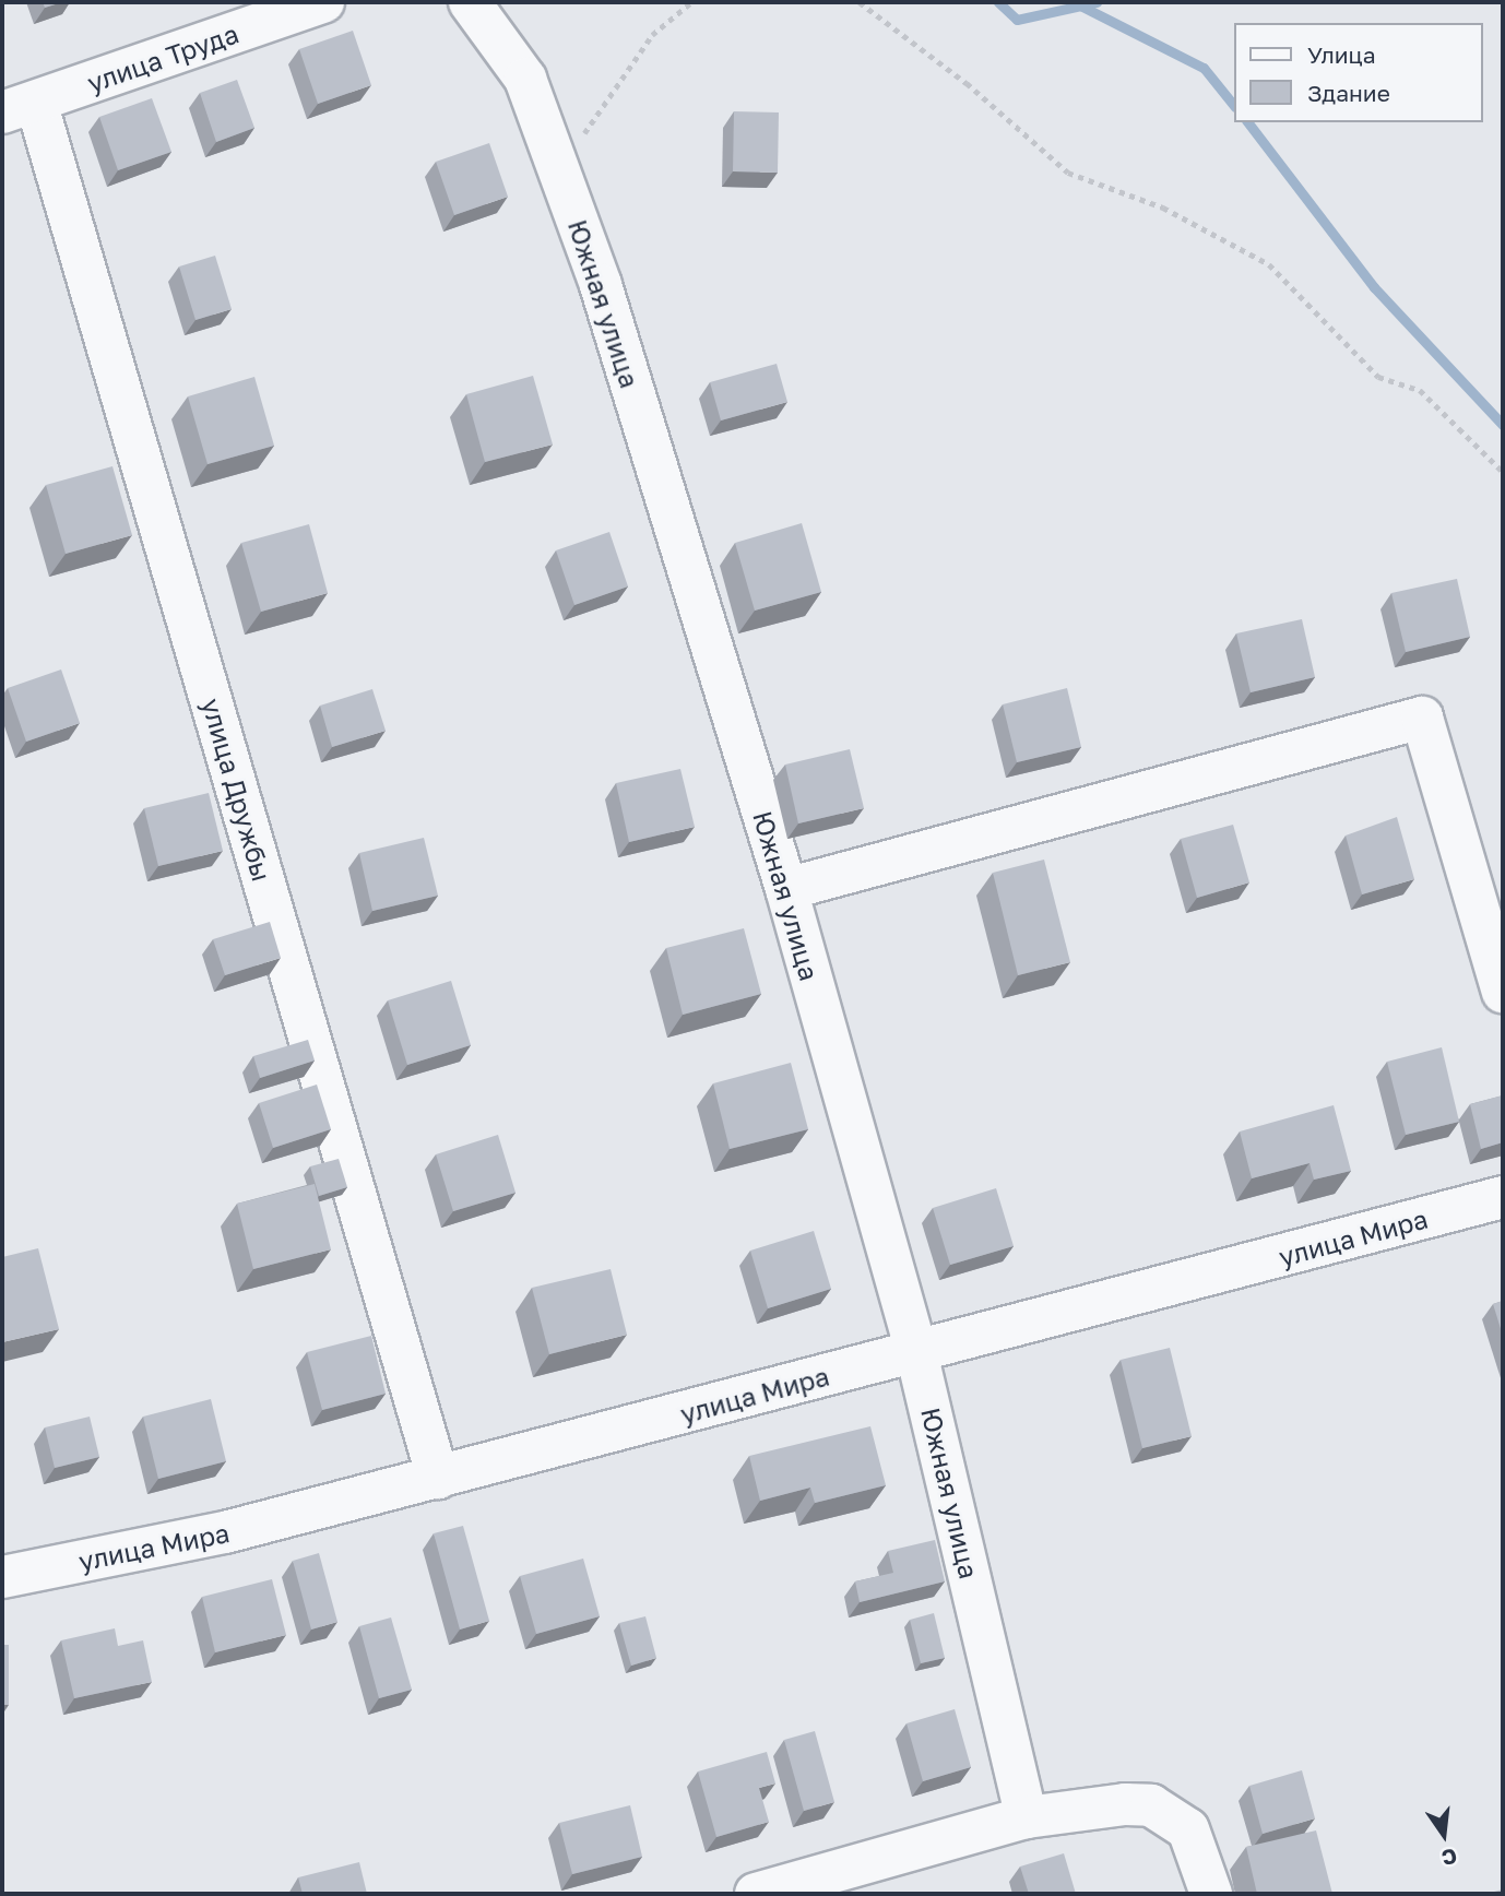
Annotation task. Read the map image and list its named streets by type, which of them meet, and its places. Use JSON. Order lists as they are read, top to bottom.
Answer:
{
  "streets": {
    "street": [
      "улица Труда",
      "Южная улица",
      "улица Дружбы",
      "улица Мира"
    ]
  },
  "crossings": [
    ["улица Труда", "улица Дружбы"],
    ["Южная улица", "улица Мира"],
    ["улица Дружбы", "улица Мира"]
  ],
  "legend": ["Улица", "Здание"],
  "north": "bottom"
}
